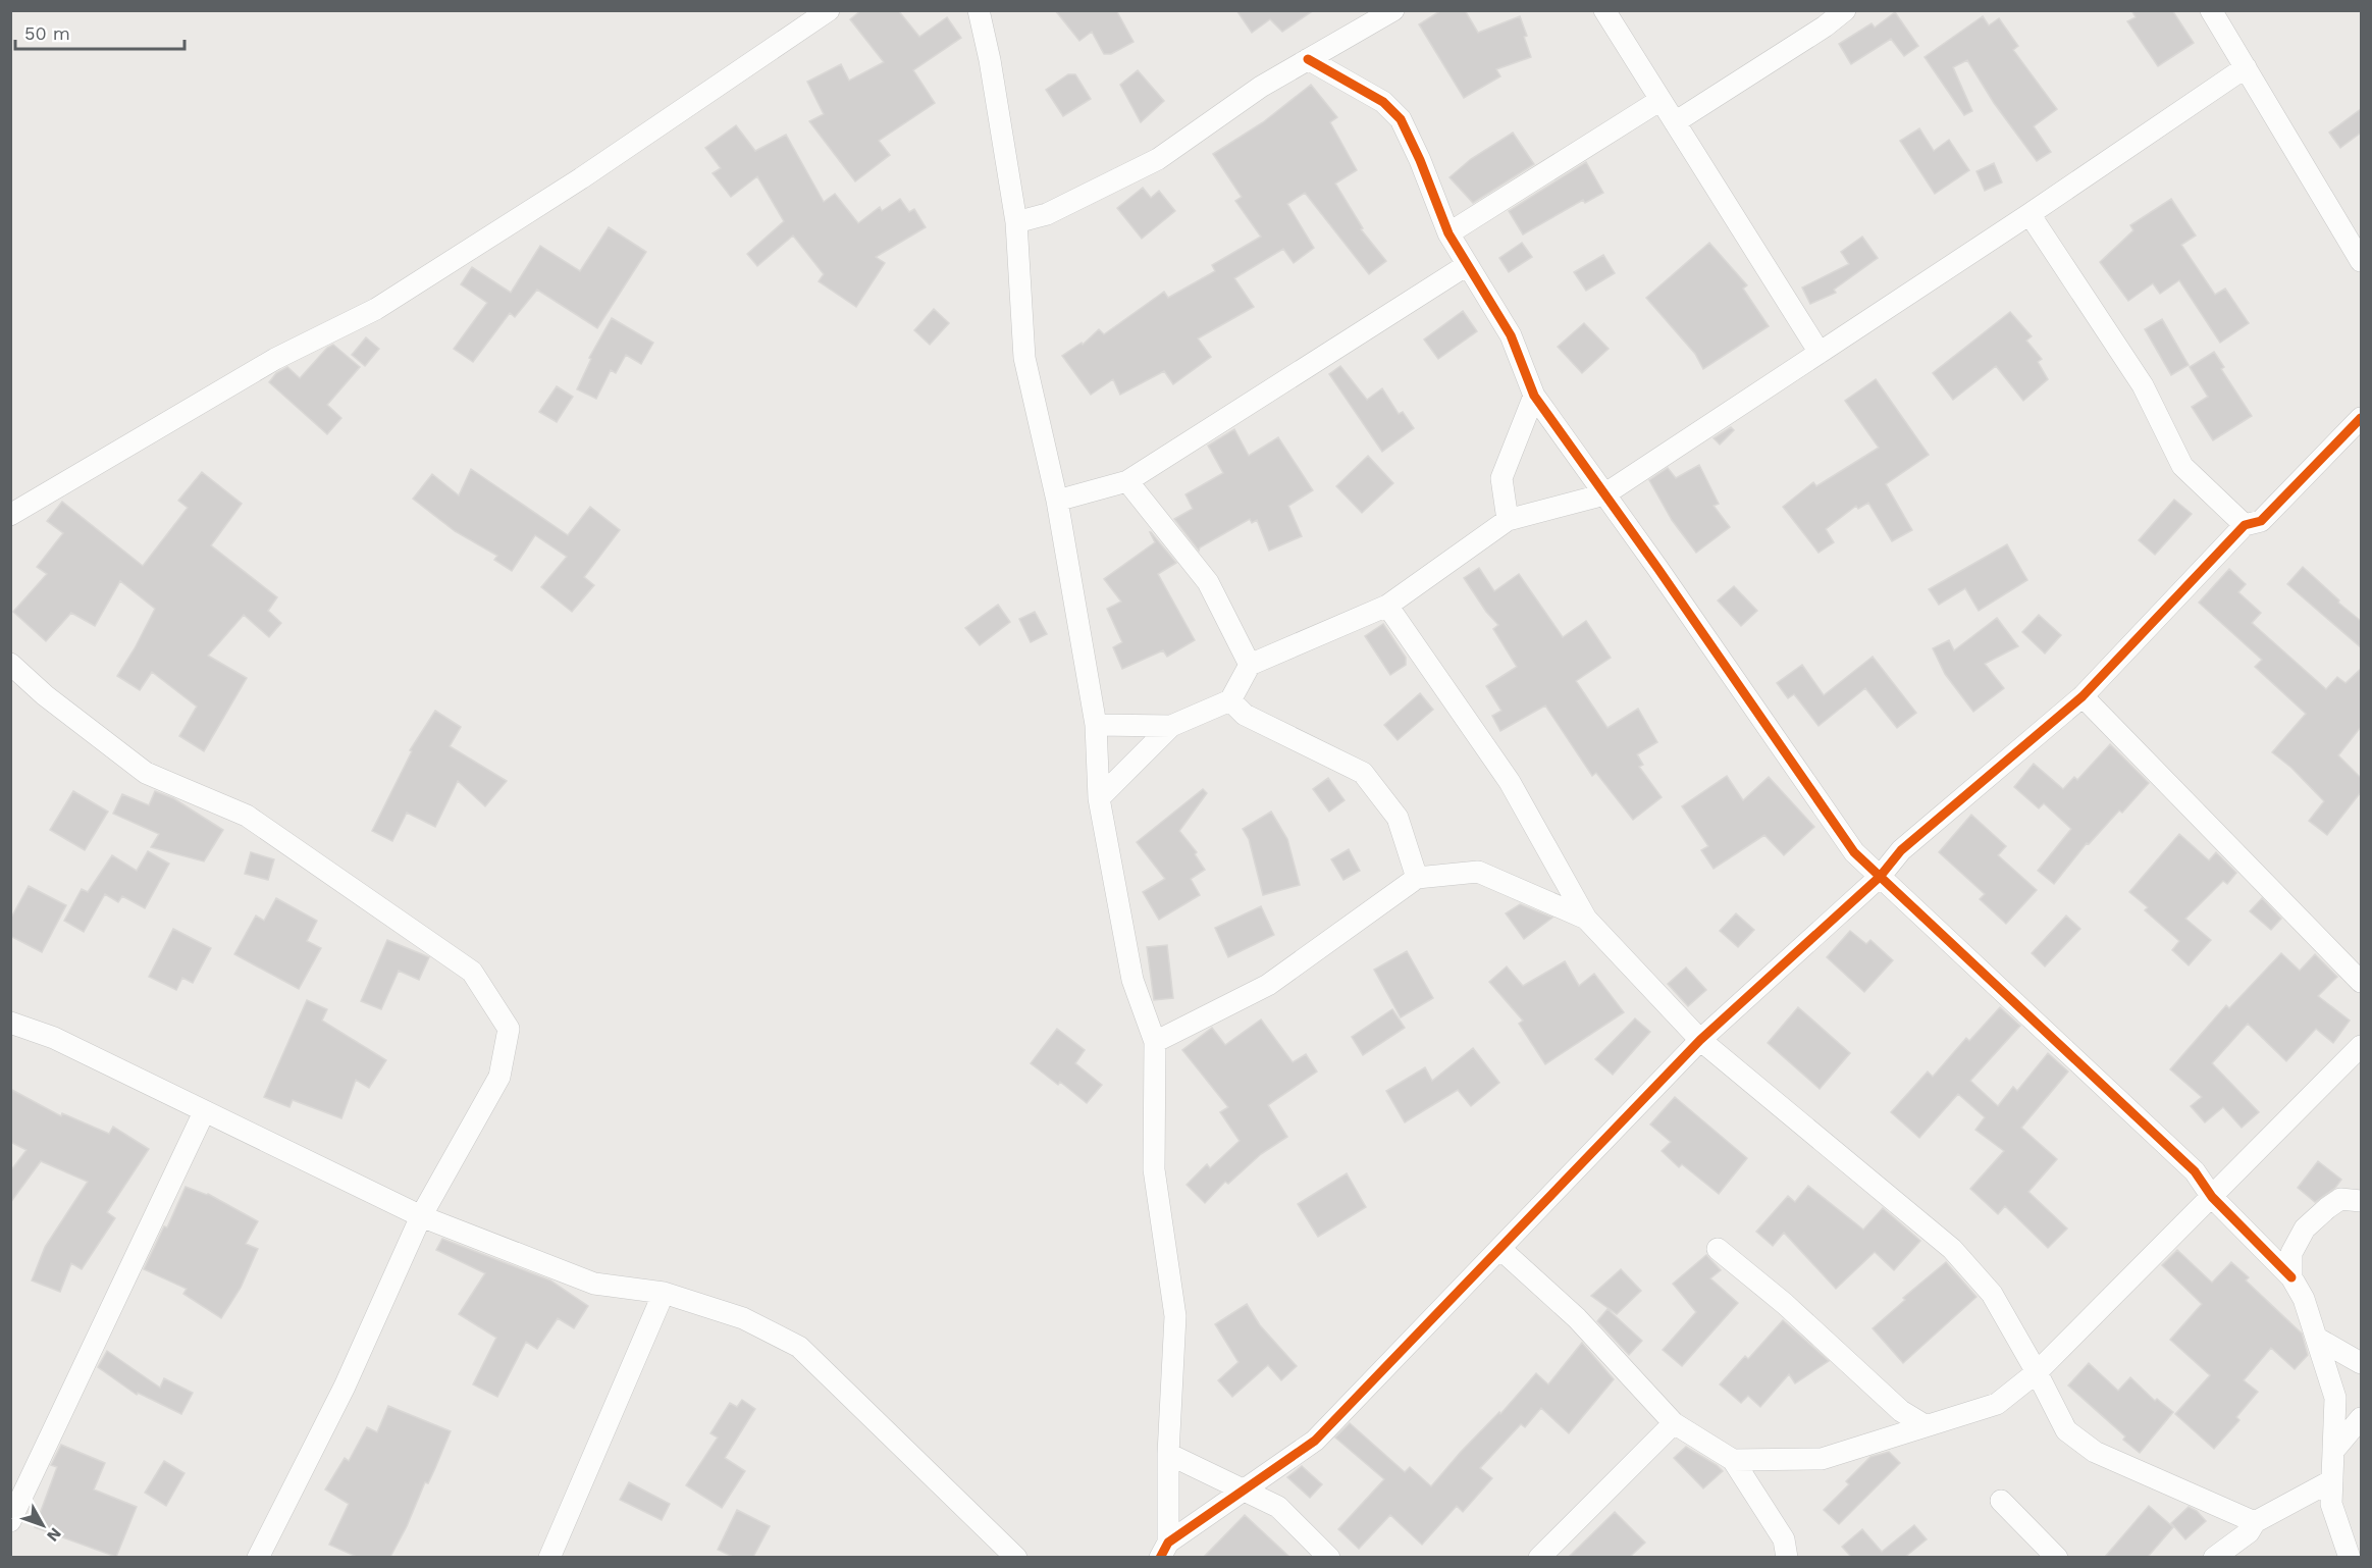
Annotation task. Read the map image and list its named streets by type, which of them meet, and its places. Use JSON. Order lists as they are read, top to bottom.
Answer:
{
  "scale_bar": "50 m",
  "north": "bottom right"
}
